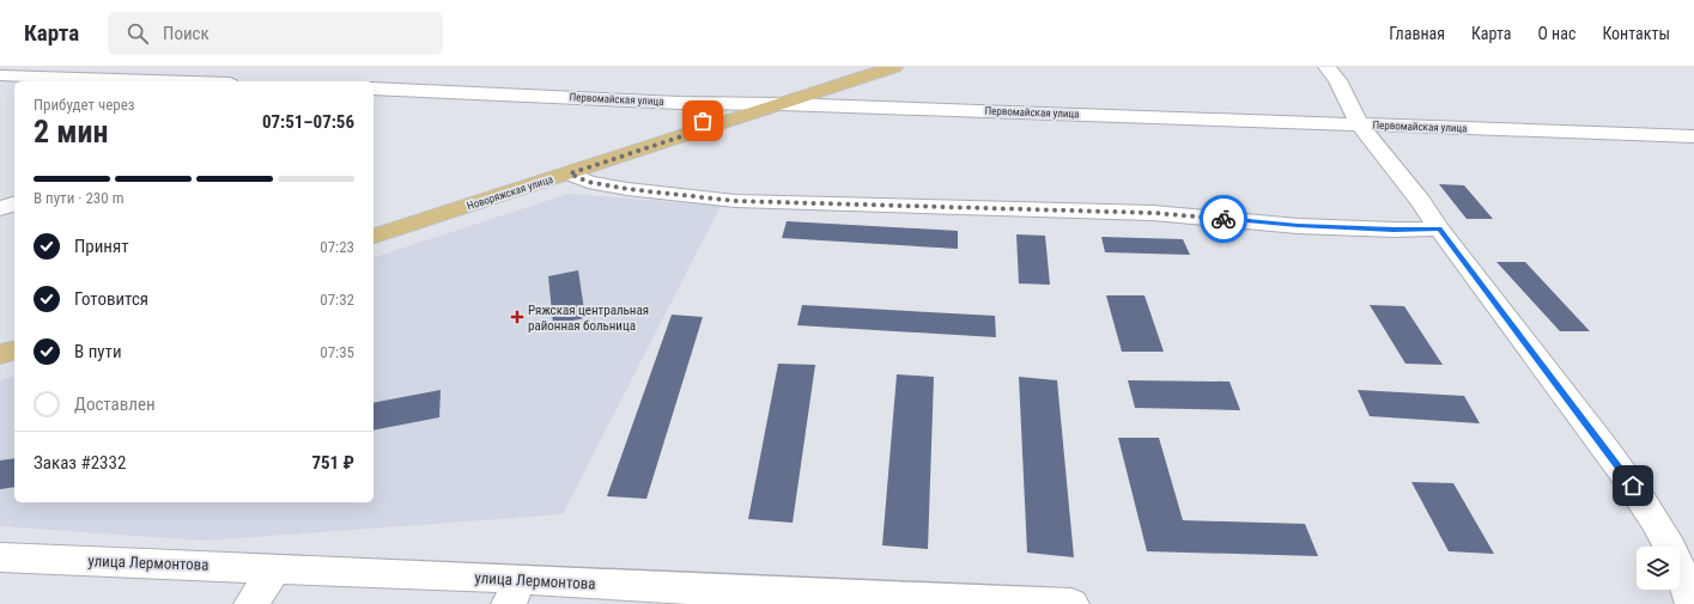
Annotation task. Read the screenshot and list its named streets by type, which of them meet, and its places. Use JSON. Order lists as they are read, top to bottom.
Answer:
{
  "streets": {
    "main road": ["Новоряжская улица"],
    "street": ["Первомайская улица", "улица Лермонтова"]
  },
  "crossings": [
    ["Первомайская улица", "Новоряжская улица"]
  ],
  "places": {
    "health": ["Ряжская центральная районная больница"]
  },
  "page": {
    "header": "Карта",
    "search": "Поиск",
    "nav": [
      "Главная",
      "Карта",
      "О нас",
      "Контакты"
    ],
    "heading": ["2 мин", "Прибудет через", "07:51–07:56"],
    "panel": ["Заказ #2332", "751 ₽"],
    "bar": "В пути · 230 m",
    "list": [
      ["Принят", "07:23"],
      ["Готовится", "07:32"],
      ["В пути", "07:35"],
      "Доставлен"
    ]
  }
}
